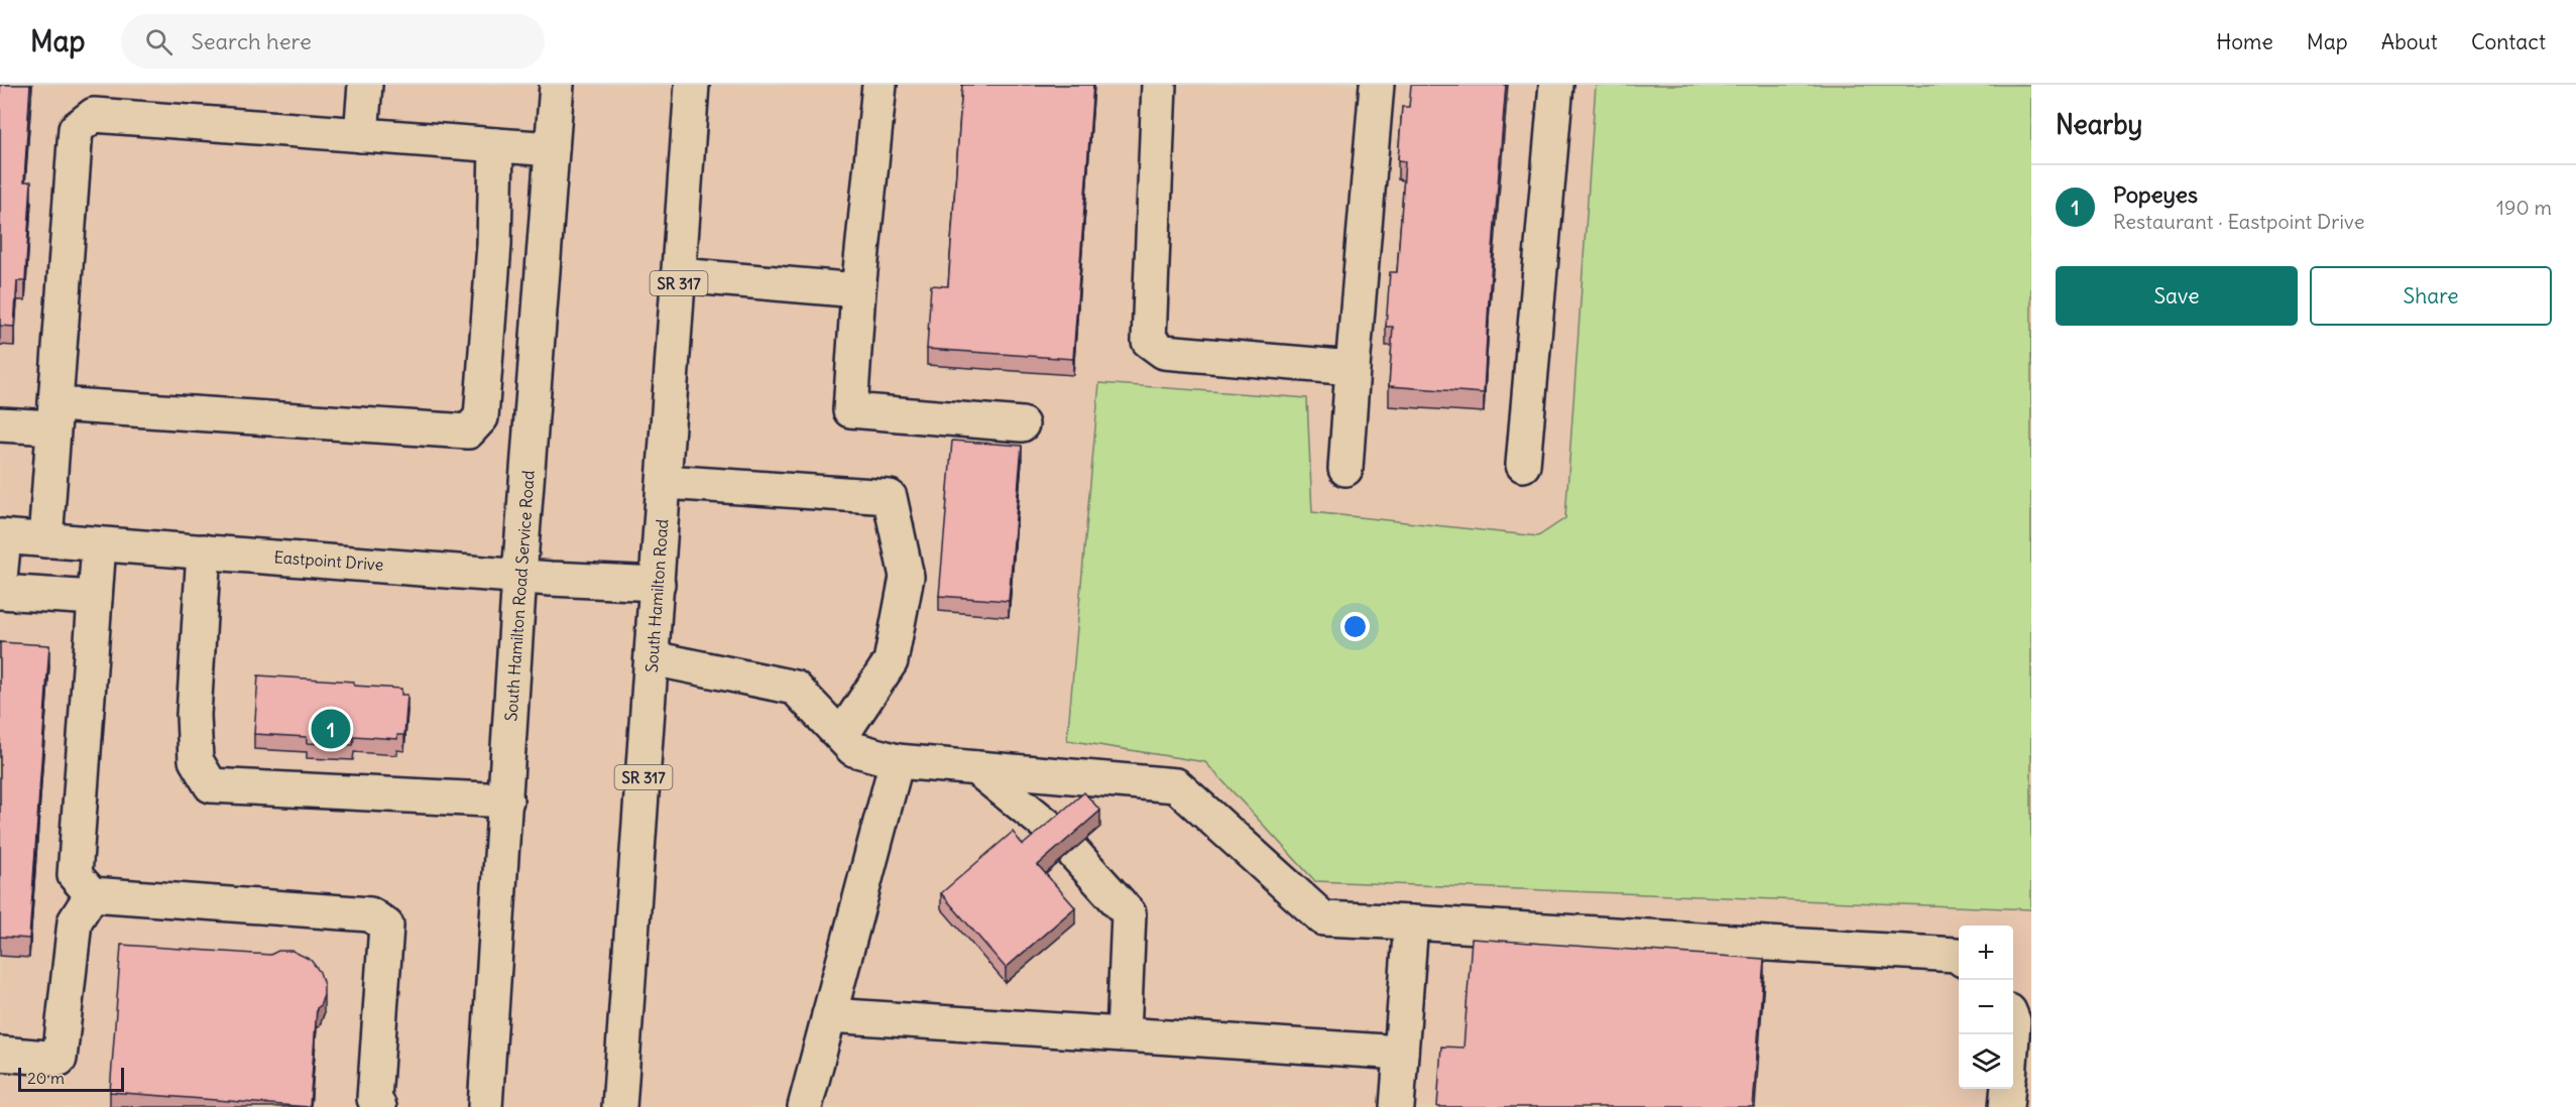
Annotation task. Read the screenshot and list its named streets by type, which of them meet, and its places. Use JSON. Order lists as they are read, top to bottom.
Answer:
{
  "streets": {
    "main road": [
      "SR 317",
      "Eastpoint Drive",
      "South Hamilton Road Service Road",
      "South Hamilton Road"
    ]
  },
  "crossings": [
    ["Eastpoint Drive", "South Hamilton Road Service Road"],
    ["Eastpoint Drive", "South Hamilton Road"]
  ],
  "scale_bar": "20 m",
  "page": {
    "header": "Map",
    "search": "Search here",
    "nav": [
      "Home",
      "Map",
      "About",
      "Contact"
    ],
    "heading": "Nearby",
    "list": [
      {
        "mark": "1",
        "name": "Popeyes",
        "note": "Restaurant · Eastpoint Drive",
        "value": "190 m"
      }
    ],
    "buttons": ["Save", "Share"],
    "pins": "1",
    "map_buttons": ["+", "−"],
    "scale": "20 m"
  }
}
